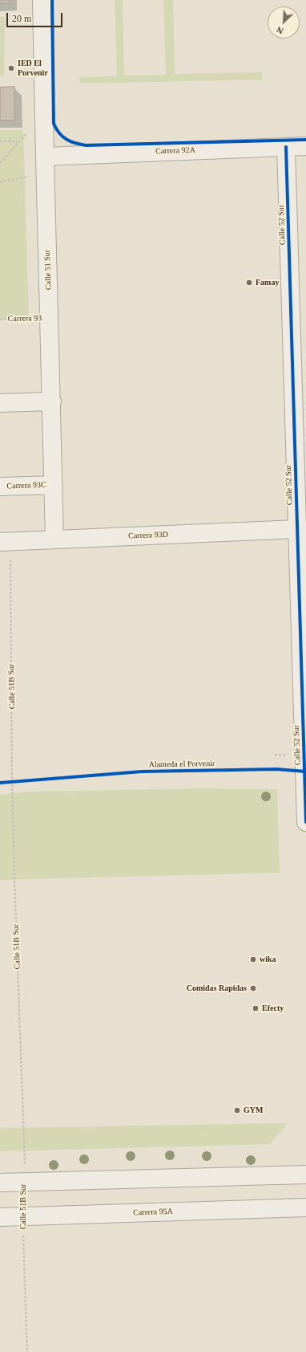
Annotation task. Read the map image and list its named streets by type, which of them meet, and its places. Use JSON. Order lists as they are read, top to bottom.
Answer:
{
  "streets": {
    "street": [
      "Carrera 92A",
      "Calle 52 Sur",
      "Calle 51 Sur",
      "Carrera 93C",
      "Carrera 93D",
      "Carrera 95A"
    ],
    "path": ["Carrera 93", "Calle 51B Sur"],
    "cycle path": ["Alameda el Porvenir"]
  },
  "crossings": [
    ["Carrera 92A", "Calle 52 Sur"],
    ["Carrera 92A", "Calle 51 Sur"],
    ["Calle 52 Sur", "Carrera 93D"],
    ["Calle 51 Sur", "Carrera 93"],
    ["Calle 51 Sur", "Carrera 93C"],
    ["Calle 51 Sur", "Carrera 93D"],
    ["Carrera 93D", "Calle 51B Sur"],
    ["Calle 51B Sur", "Carrera 95A"]
  ],
  "places": [
    "IED El Porvenir",
    "Famay",
    "wika",
    "Comidas Rapidas",
    "Efecty",
    "GYM"
  ],
  "scale_bar": "20 m",
  "north": "bottom left"
}
